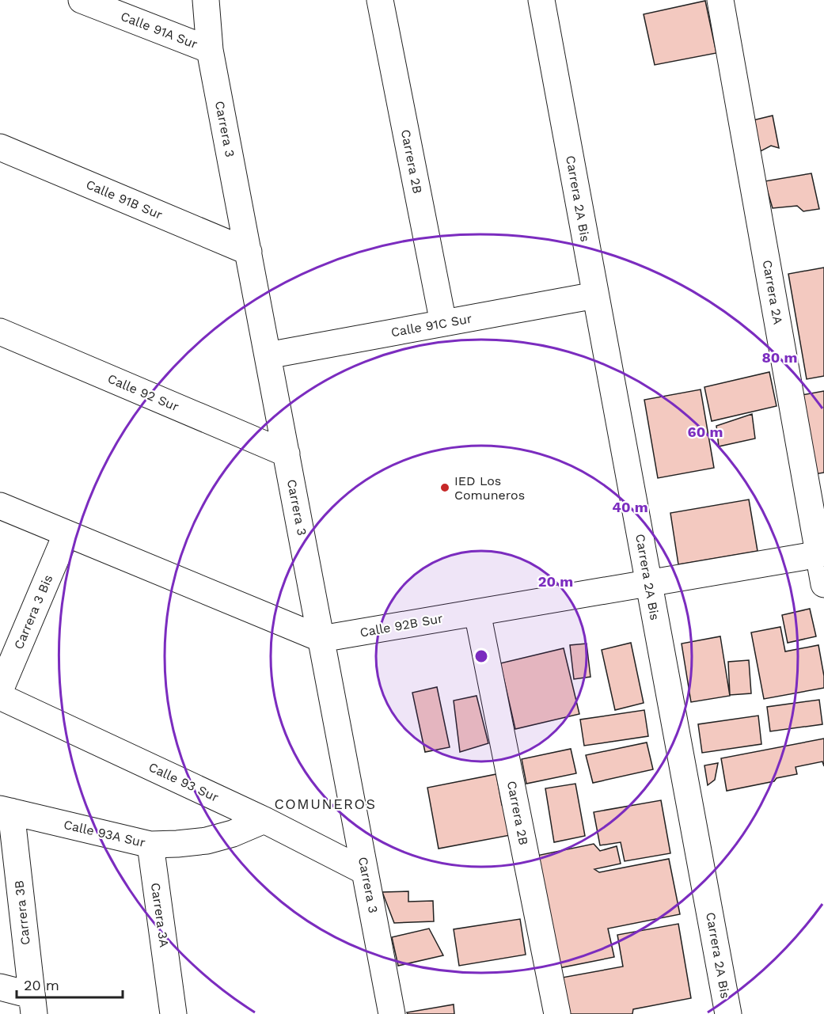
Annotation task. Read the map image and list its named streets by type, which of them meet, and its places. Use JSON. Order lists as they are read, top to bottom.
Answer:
{
  "streets": {
    "street": [
      "Calle 91A Sur",
      "Carrera 3",
      "Carrera 2B",
      "Carrera 2A Bis",
      "Calle 91B Sur",
      "Carrera 2A",
      "Calle 91C Sur",
      "Calle 92 Sur",
      "Carrera 3 Bis",
      "Calle 92B Sur",
      "Calle 93 Sur",
      "Calle 93A Sur",
      "Carrera 3B",
      "Carrera 3A"
    ]
  },
  "crossings": [
    ["Calle 91A Sur", "Carrera 3"],
    ["Carrera 3", "Calle 91B Sur"],
    ["Carrera 3", "Calle 91C Sur"],
    ["Carrera 3", "Calle 92 Sur"],
    ["Carrera 3", "Calle 92B Sur"],
    ["Carrera 3", "Calle 93 Sur"],
    ["Carrera 2B", "Calle 91C Sur"],
    ["Carrera 2B", "Calle 92B Sur"],
    ["Carrera 2A Bis", "Calle 91C Sur"],
    ["Carrera 2A Bis", "Calle 92B Sur"],
    ["Carrera 2A", "Calle 92B Sur"],
    ["Calle 93 Sur", "Calle 93A Sur"],
    ["Calle 93A Sur", "Carrera 3B"],
    ["Calle 93A Sur", "Carrera 3A"]
  ],
  "districts": ["COMUNEROS"],
  "places": ["IED Los Comuneros"],
  "scale_bar": "20 m",
  "rings": [
    "80 m",
    "60 m",
    "40 m",
    "20 m"
  ]
}
